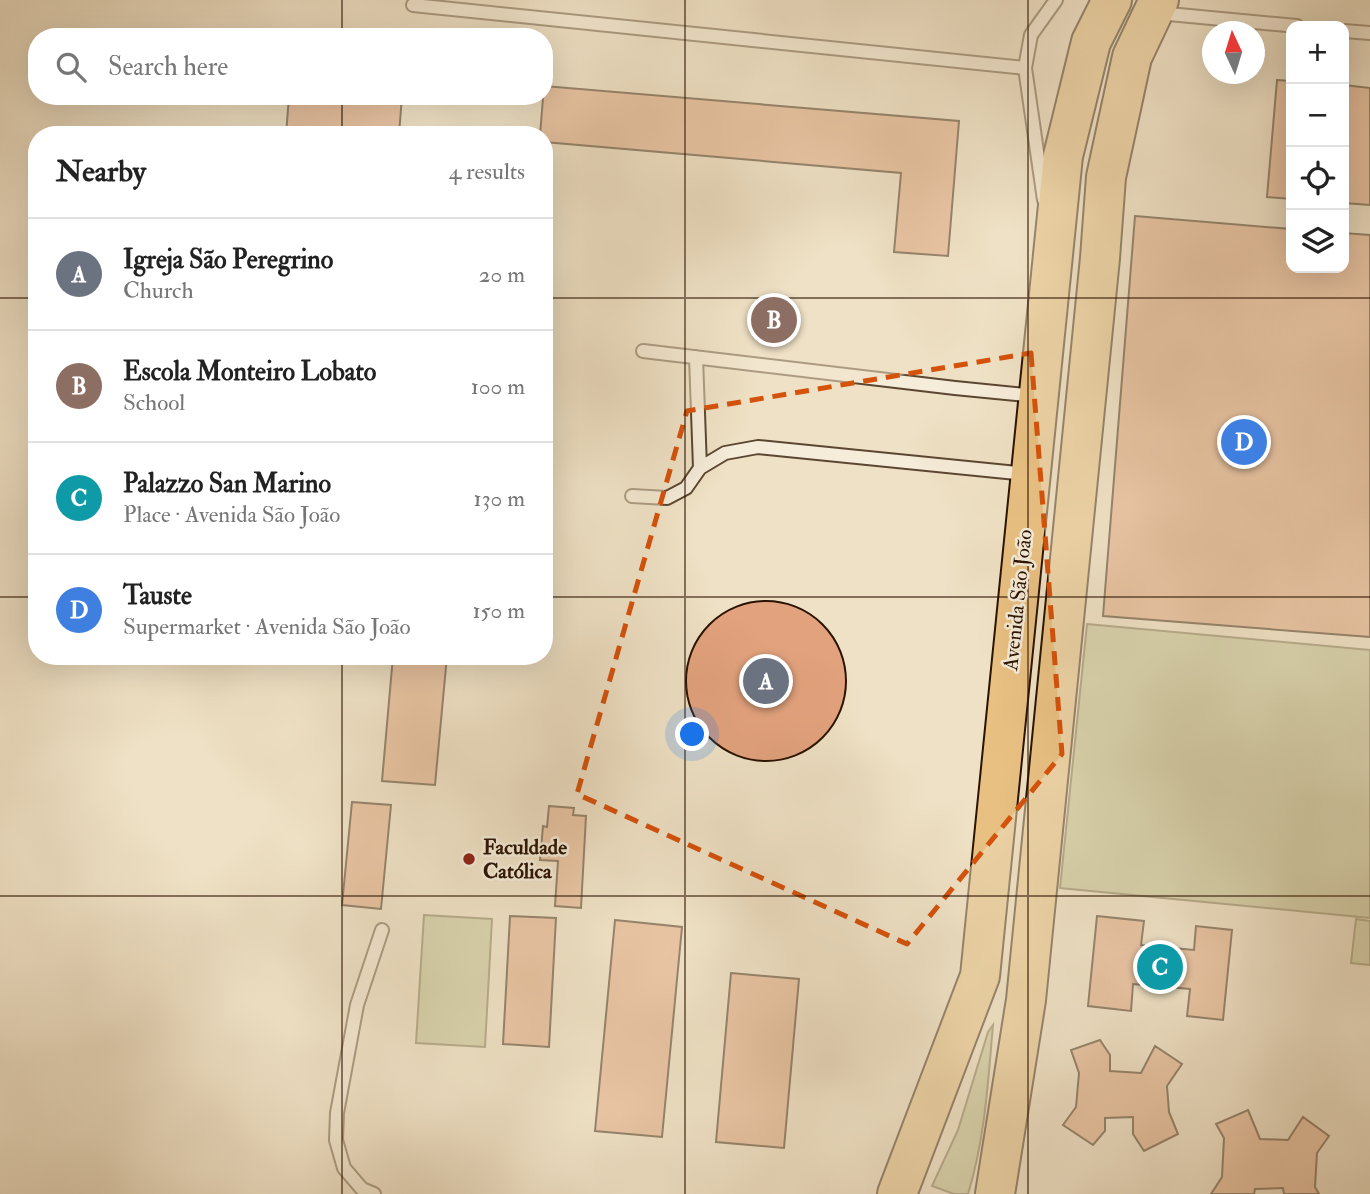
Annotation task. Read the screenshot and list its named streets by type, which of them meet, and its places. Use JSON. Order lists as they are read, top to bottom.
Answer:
{
  "streets": {
    "main road": ["Avenida São João"]
  },
  "places": ["Faculdade Católica"],
  "north": "top",
  "page": {
    "map_buttons": ["+", "−"],
    "search": "Search here",
    "heading": ["Nearby", "4 results"],
    "list": [
      {
        "mark": "A",
        "name": "Igreja São Peregrino",
        "note": "Church",
        "value": "20 m"
      },
      {
        "mark": "B",
        "name": "Escola Monteiro Lobato",
        "note": "School",
        "value": "100 m"
      },
      {
        "mark": "C",
        "name": "Palazzo San Marino",
        "note": "Place · Avenida São João",
        "value": "130 m"
      },
      {
        "mark": "D",
        "name": "Tauste",
        "note": "Supermarket · Avenida São João",
        "value": "150 m"
      }
    ],
    "pins": [
      "B",
      "D",
      "A",
      "C"
    ]
  }
}
